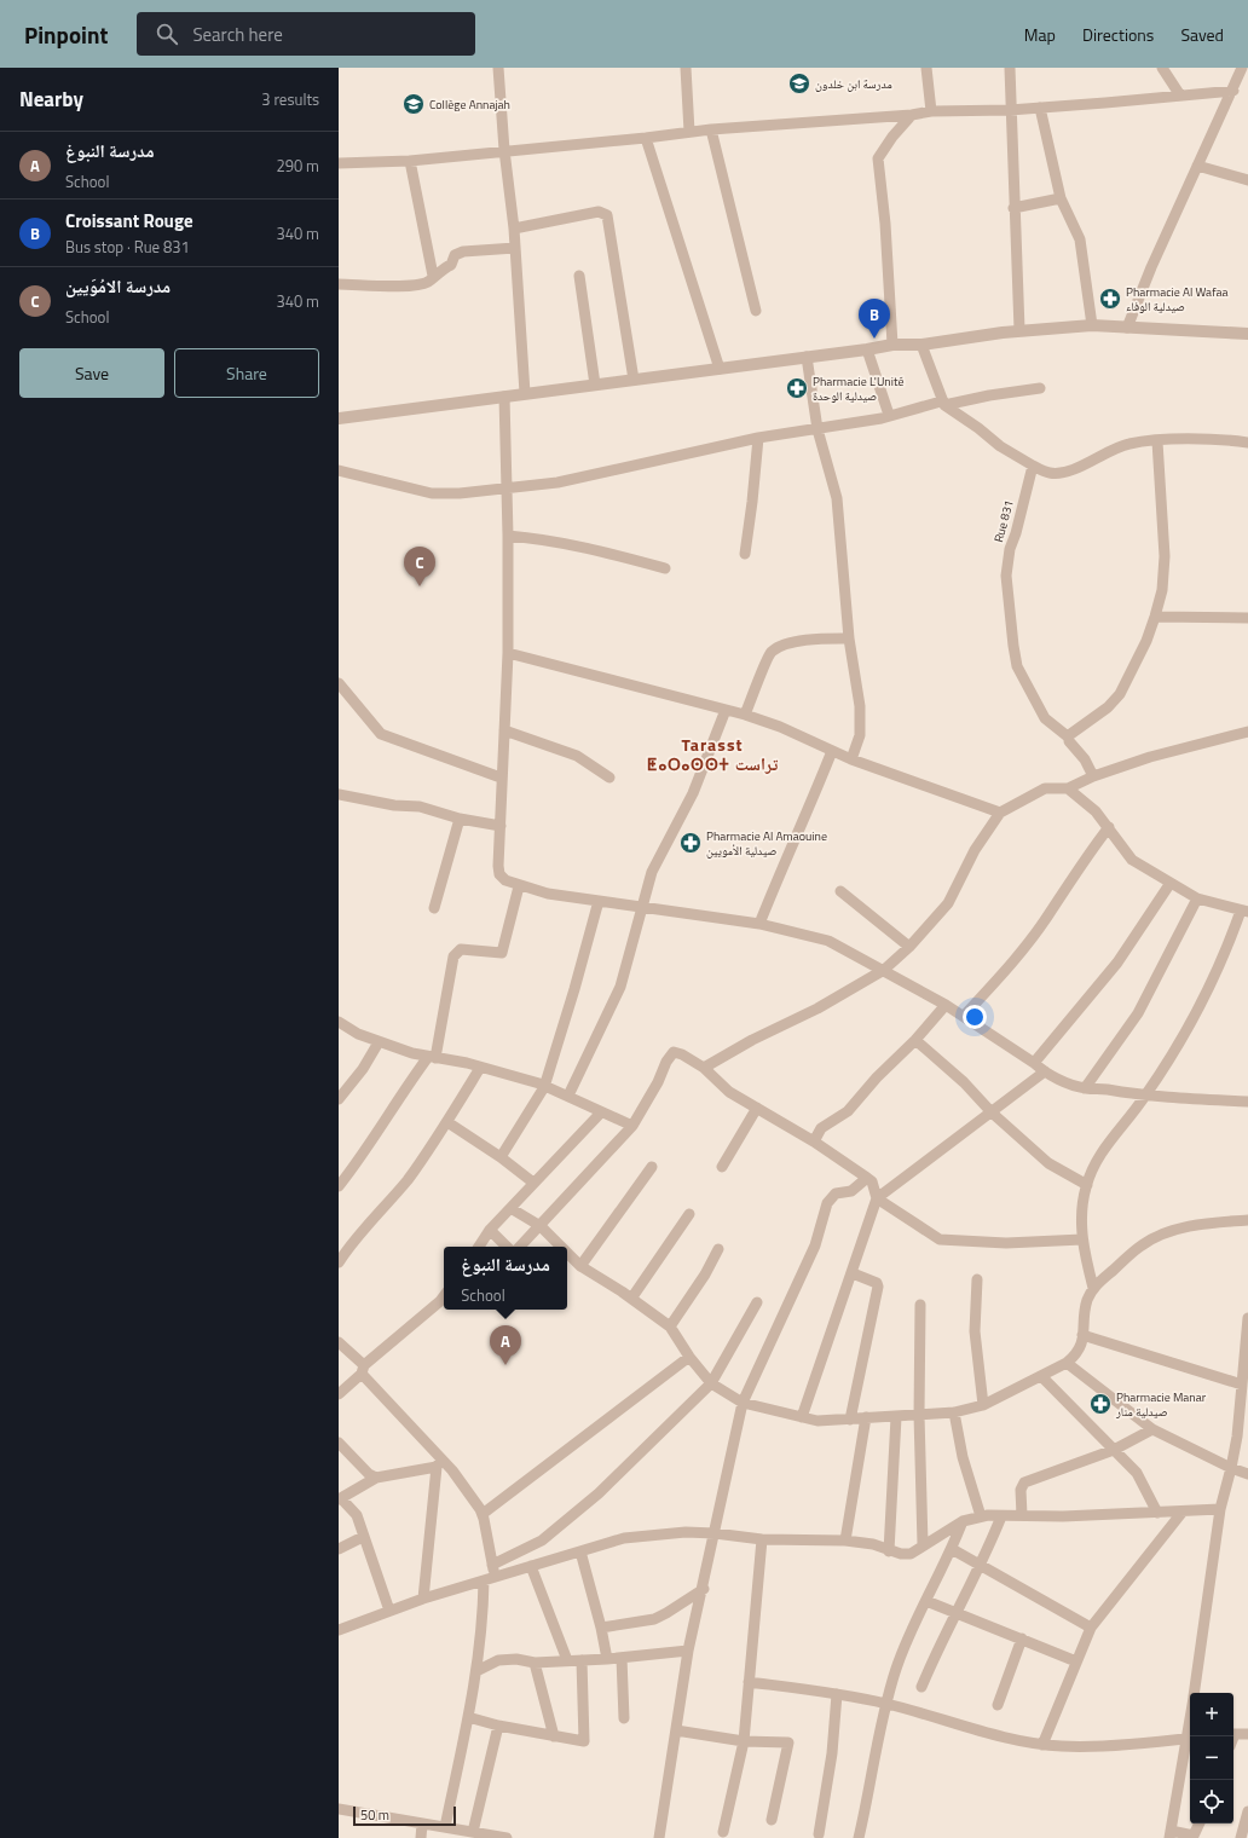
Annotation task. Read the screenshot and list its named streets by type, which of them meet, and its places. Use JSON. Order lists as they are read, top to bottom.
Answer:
{
  "streets": {
    "street": ["Rue 831"]
  },
  "districts": ["Tarasst ⵟⴰⵔⴰⵙⵙⵜ تراست"],
  "places": {
    "school or university": ["مدرسة ابن خلدون", "Collège Annajah"],
    "pharmacy": [
      "Pharmacie Al Wafaa صيدلية الوفاء",
      "Pharmacie L'Unité صيدلية الوحدة",
      "Pharmacie Al Amaouine صيدلية الأمويين",
      "Pharmacie Manar صيدلية منار"
    ]
  },
  "scale_bar": "50 m",
  "page": {
    "header": "Pinpoint",
    "search": "Search here",
    "nav": ["Map", "Directions", "Saved"],
    "heading": ["Nearby", "3 results"],
    "list": [
      {
        "mark": "A",
        "name": "مدرسة النبوغ",
        "note": "School",
        "value": "290 m"
      },
      {
        "mark": "B",
        "name": "Croissant Rouge",
        "note": "Bus stop · Rue 831",
        "value": "340 m"
      },
      {
        "mark": "C",
        "name": "مدرسة الامُوَيين",
        "note": "School",
        "value": "340 m"
      }
    ],
    "pins": ["B", "C", "A"],
    "buttons": ["Save", "Share"],
    "popup": ["مدرسة النبوغ", "School"],
    "map_buttons": ["+", "−"],
    "scale": "50 m"
  }
}
